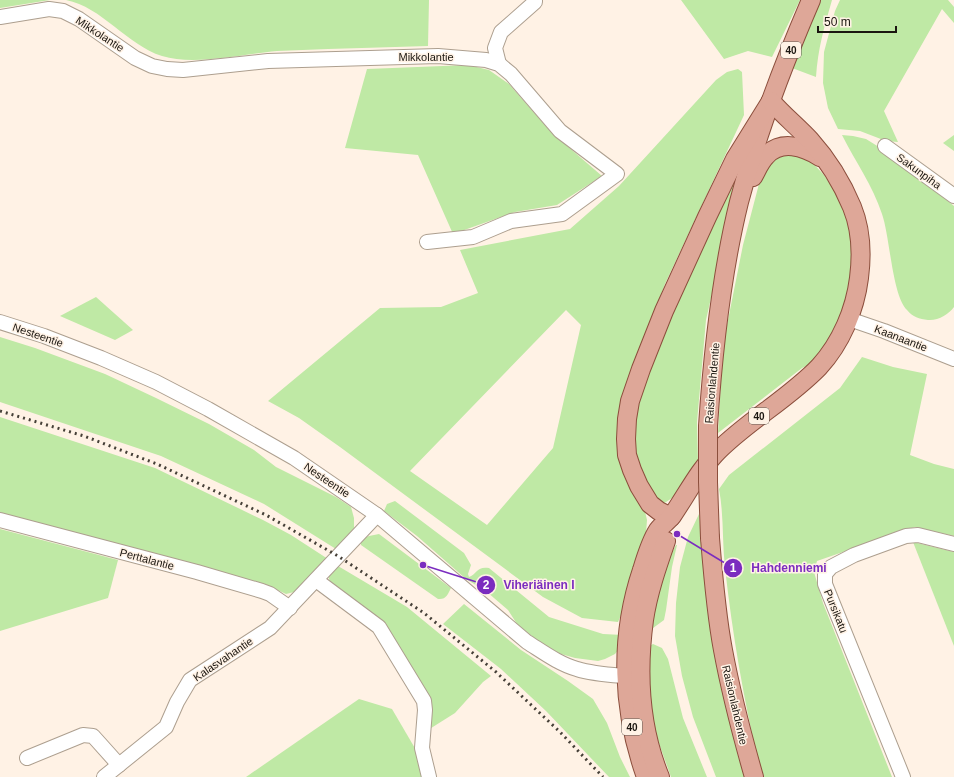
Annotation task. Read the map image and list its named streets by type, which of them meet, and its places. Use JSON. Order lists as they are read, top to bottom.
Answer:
{
  "streets": {
    "main road": ["40", "Raisionlahdentie"],
    "street": [
      "Mikkolantie",
      "Sakunpiha",
      "Nesteentie",
      "Kaanaantie",
      "Perttalantie",
      "Pursikatu",
      "Kalasvahantie"
    ]
  },
  "crossings": [
    ["40", "Nesteentie"],
    ["40", "Kaanaantie"],
    ["40", "Raisionlahdentie"],
    ["Nesteentie", "Kalasvahantie"],
    ["Perttalantie", "Kalasvahantie"]
  ],
  "places": ["Hahdenniemi", "Viheriäinen I"],
  "scale_bar": "50 m"
}
